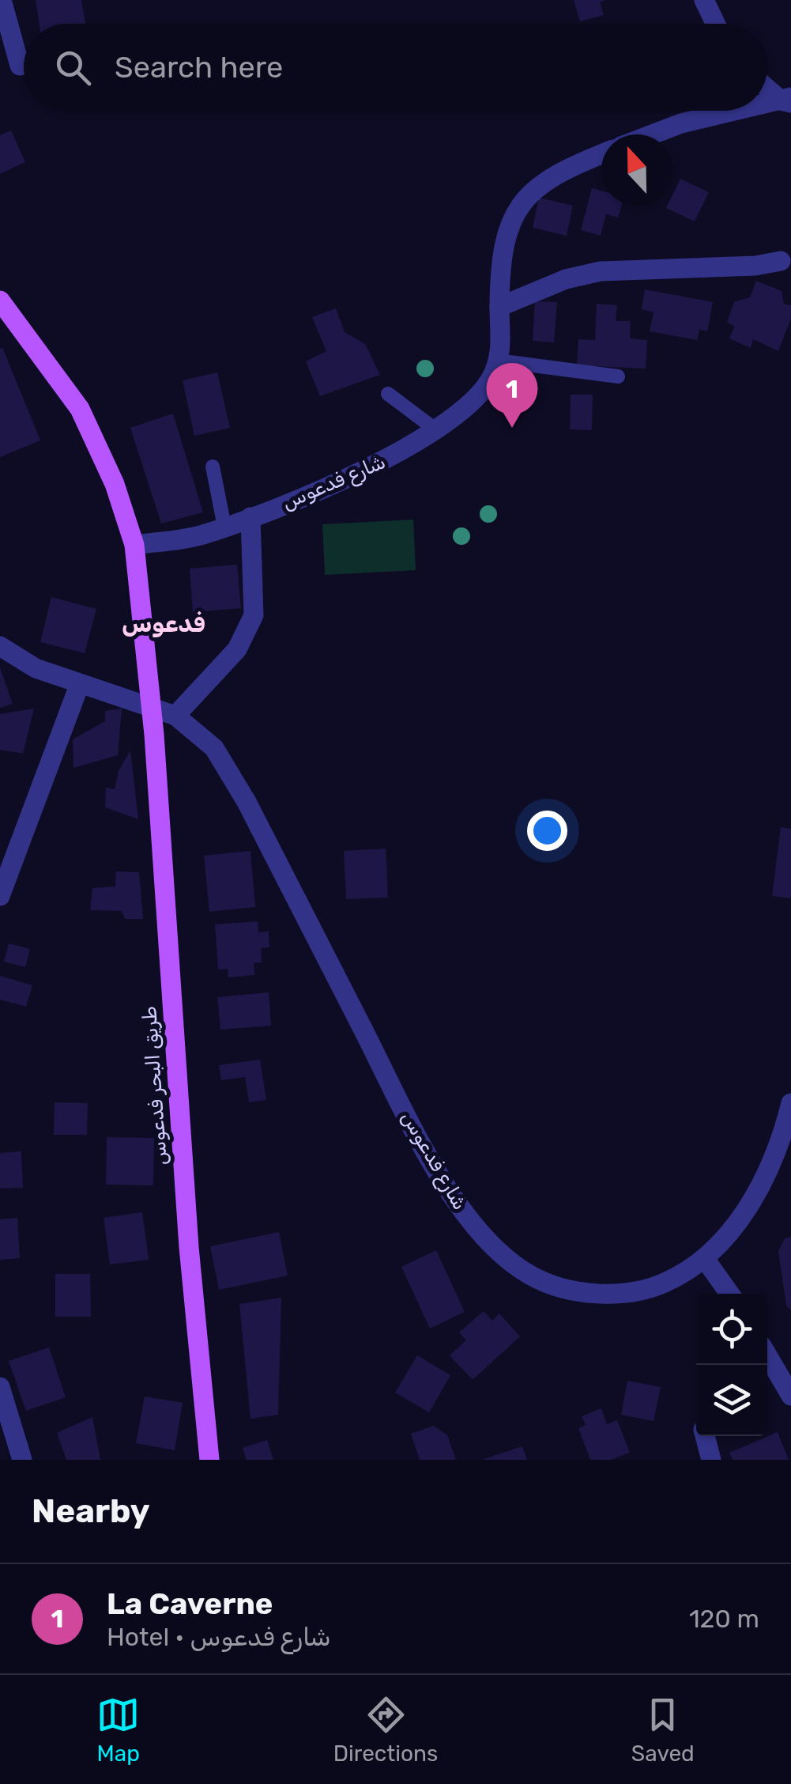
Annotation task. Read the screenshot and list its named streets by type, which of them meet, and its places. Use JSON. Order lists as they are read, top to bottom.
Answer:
{
  "streets": {
    "main road": ["طريق البحر فدعوس"],
    "street": ["شارع فدعوس"]
  },
  "crossings": [
    ["شارع فدعوس", "طريق البحر فدعوس"]
  ],
  "districts": ["فدعوس"],
  "north": "top",
  "page": {
    "search": "Search here",
    "pins": "1",
    "heading": "Nearby",
    "list": [
      {
        "mark": "1",
        "name": "La Caverne",
        "note": "Hotel · شارع فدعوس",
        "value": "120 m"
      }
    ],
    "nav": ["Map", "Directions", "Saved"]
  }
}
